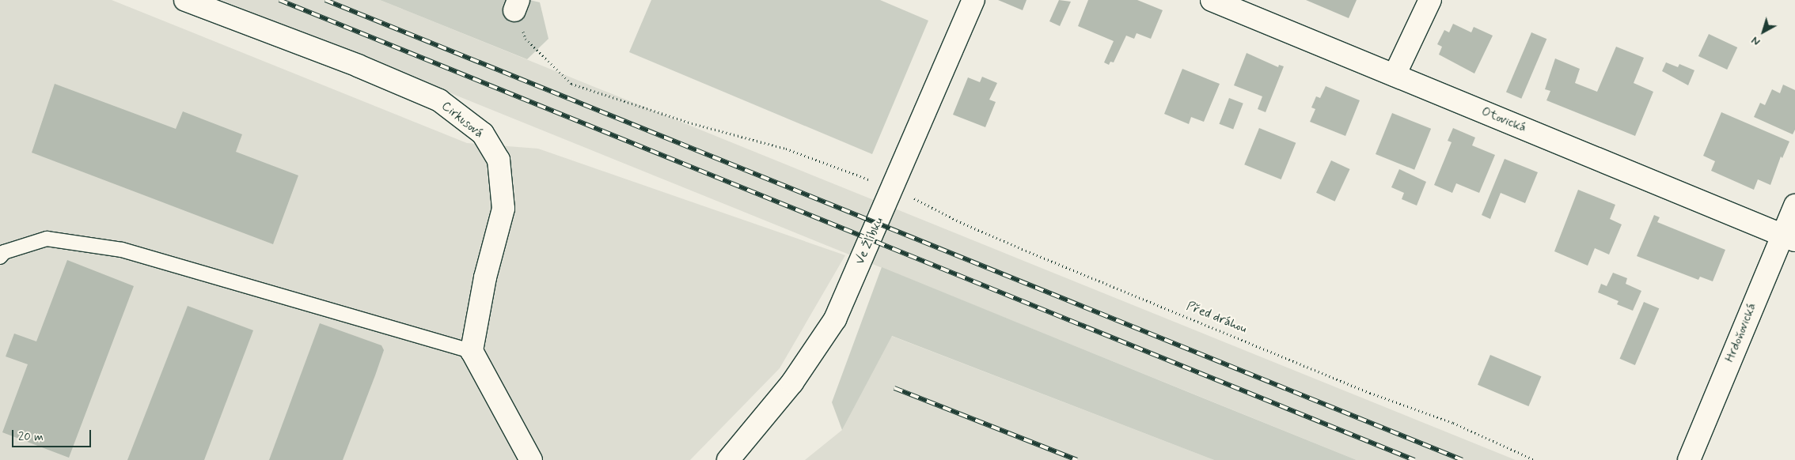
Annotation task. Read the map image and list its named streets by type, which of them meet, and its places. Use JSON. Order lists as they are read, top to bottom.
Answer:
{
  "streets": {
    "street": [
      "Cirkusová",
      "Otovická",
      "Ve Žlíbku",
      "Hrdoňovická"
    ],
    "path": ["Před dráhou"]
  },
  "crossings": [
    ["Otovická", "Hrdoňovická"],
    ["Ve Žlíbku", "Před dráhou"]
  ],
  "scale_bar": "20 m",
  "north": "bottom left"
}
